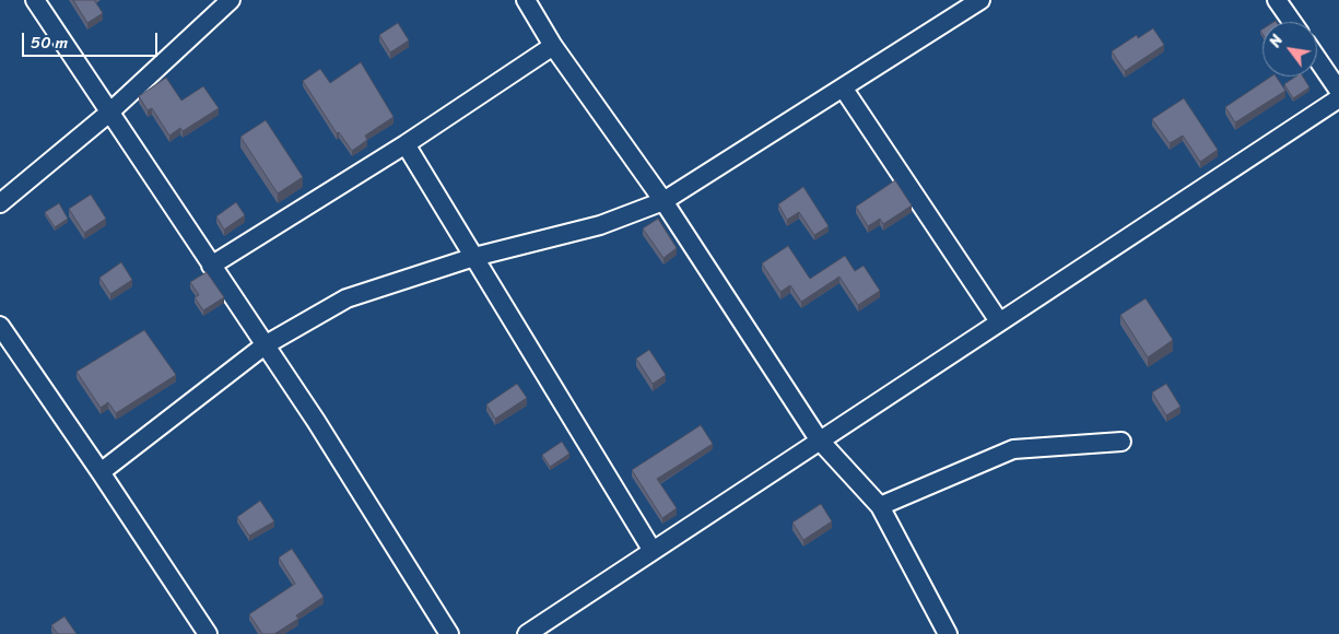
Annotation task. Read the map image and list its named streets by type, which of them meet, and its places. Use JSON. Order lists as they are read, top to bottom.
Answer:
{
  "scale_bar": "50 m",
  "north": "top left"
}
